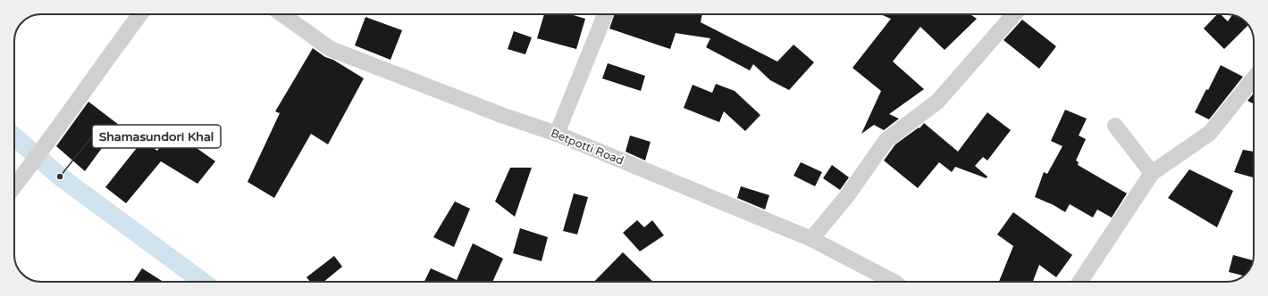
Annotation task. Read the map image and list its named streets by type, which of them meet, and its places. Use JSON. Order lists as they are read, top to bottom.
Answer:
{
  "streets": {
    "street": ["Betpotti Road"]
  },
  "places": ["Shamasundori Khal"]
}
